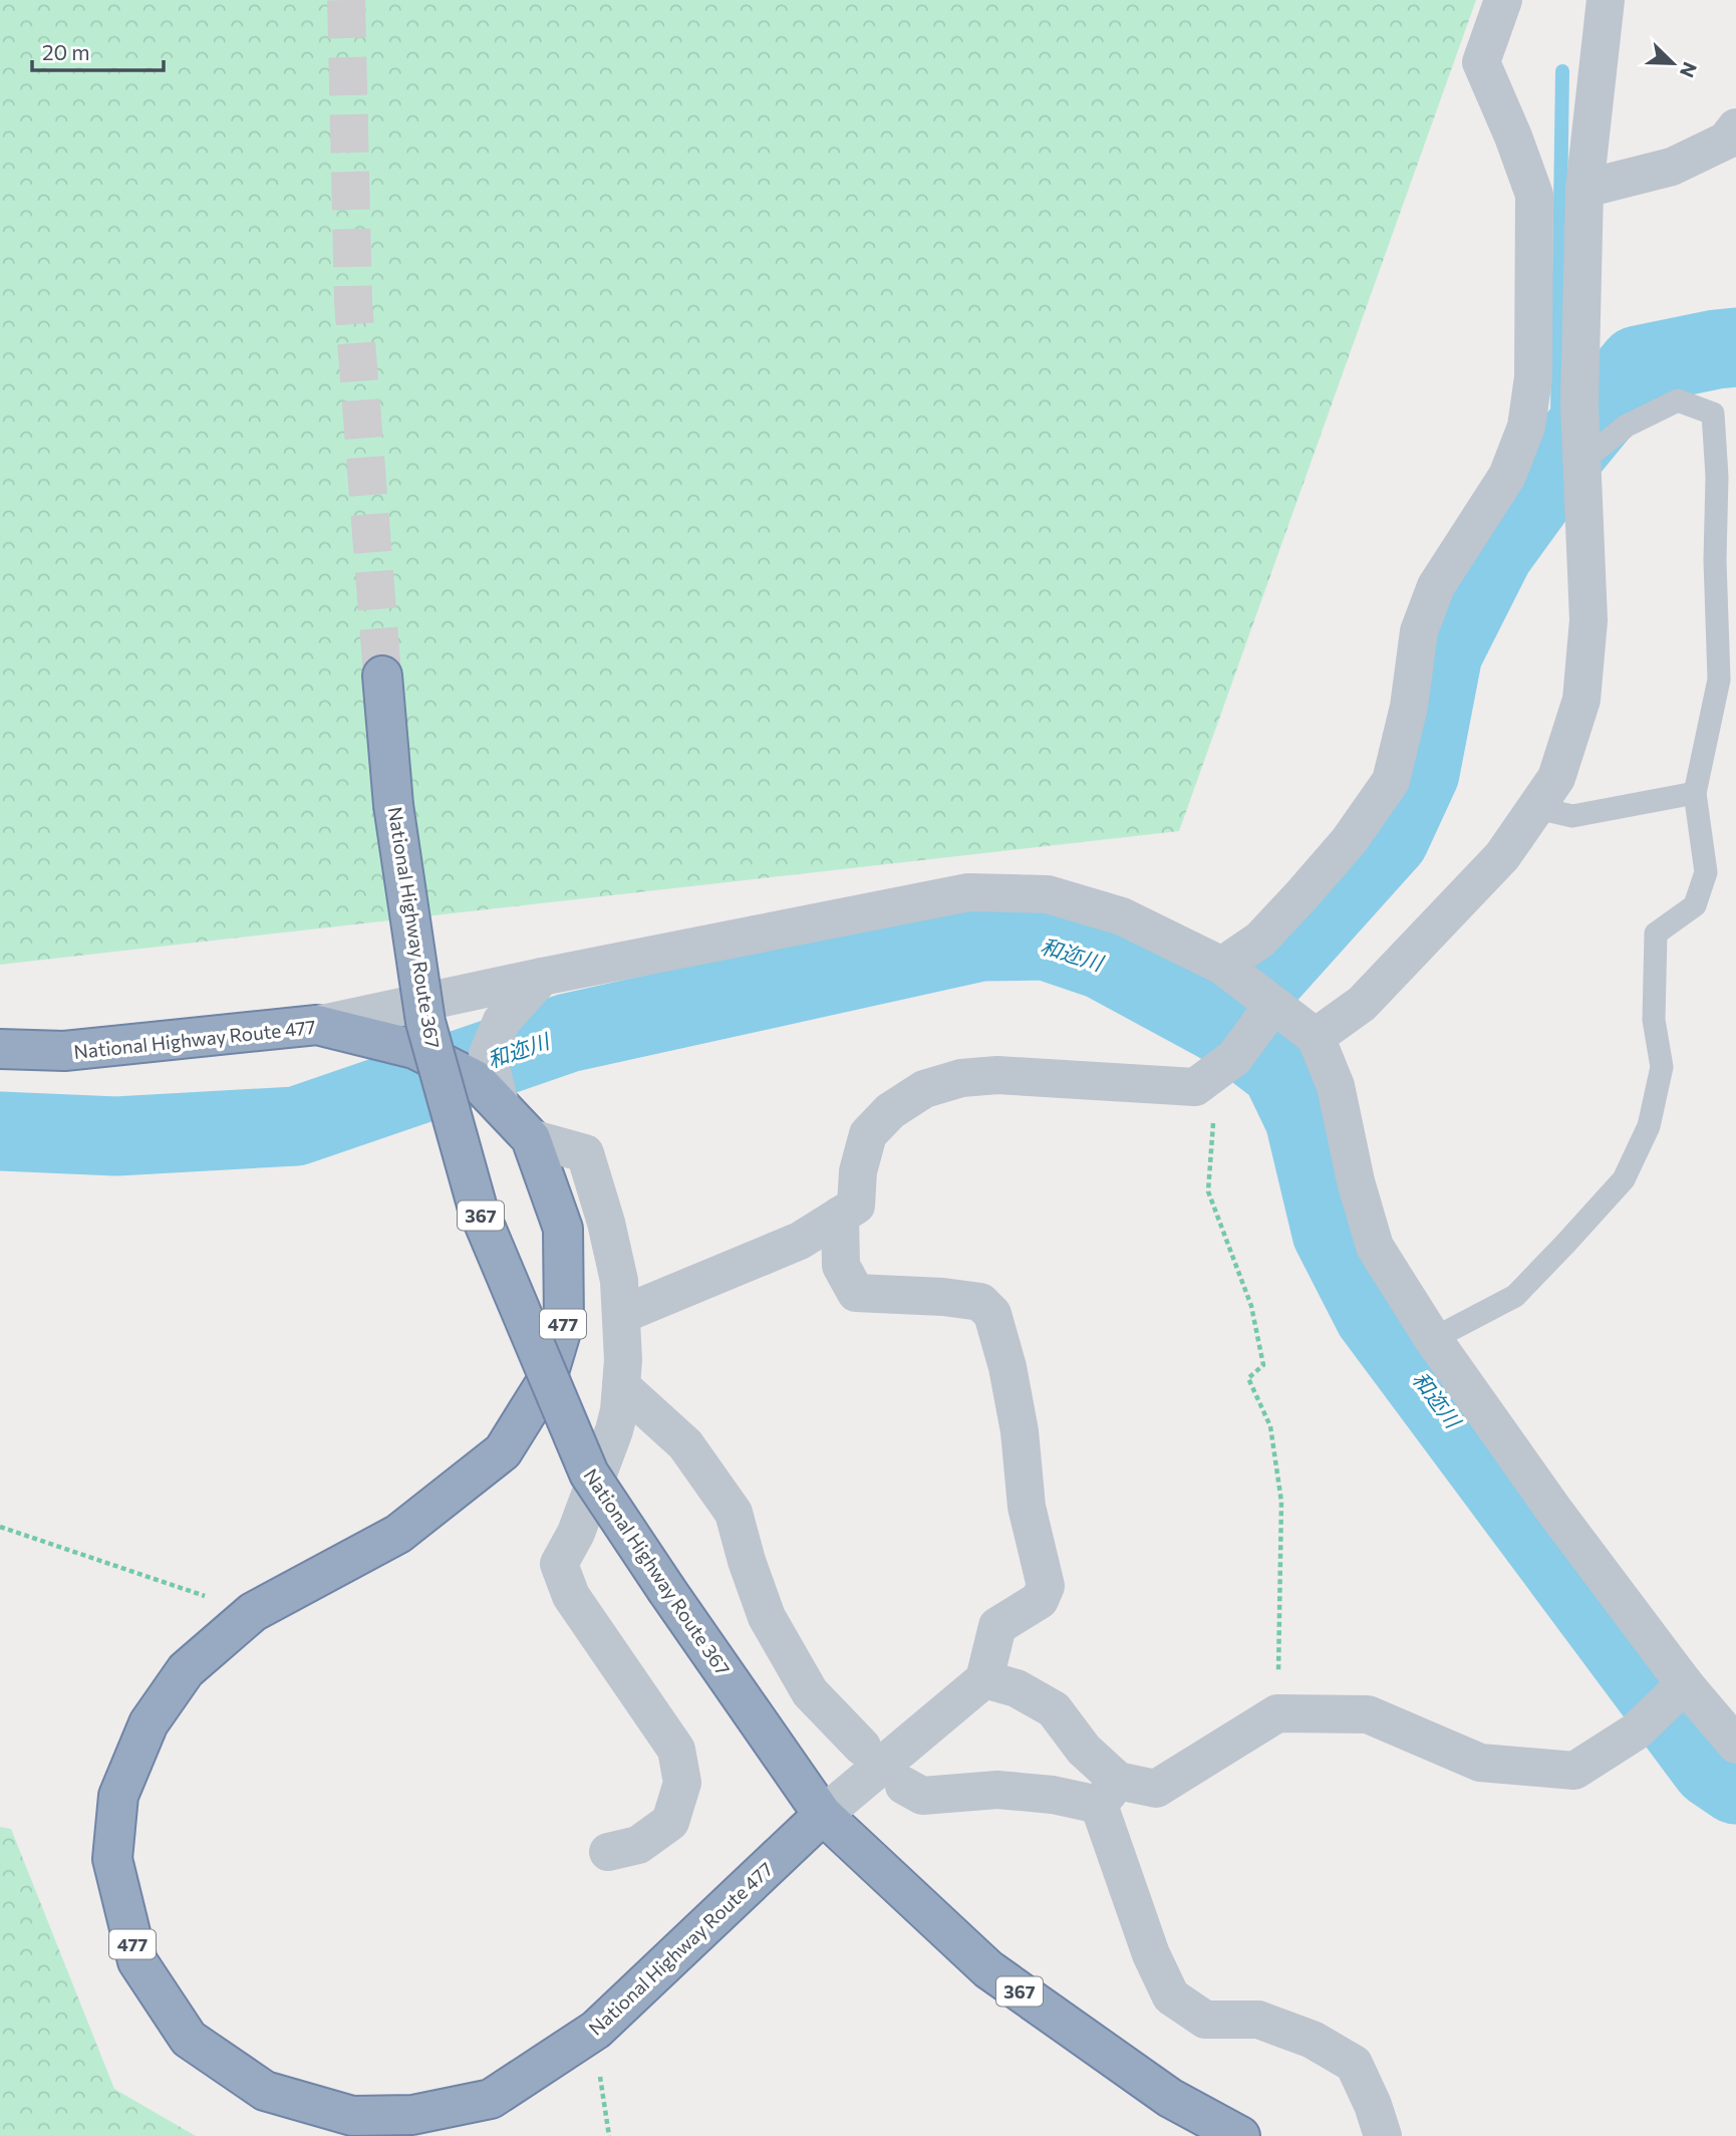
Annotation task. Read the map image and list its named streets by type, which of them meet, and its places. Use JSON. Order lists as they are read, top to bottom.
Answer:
{
  "streets": {
    "highway": [
      "National Highway Route 367",
      "National Highway Route 477",
      "367",
      "477"
    ]
  },
  "crossings": [
    ["National Highway Route 367", "National Highway Route 477"]
  ],
  "water": ["和迩川"],
  "scale_bar": "20 m",
  "north": "bottom right"
}
